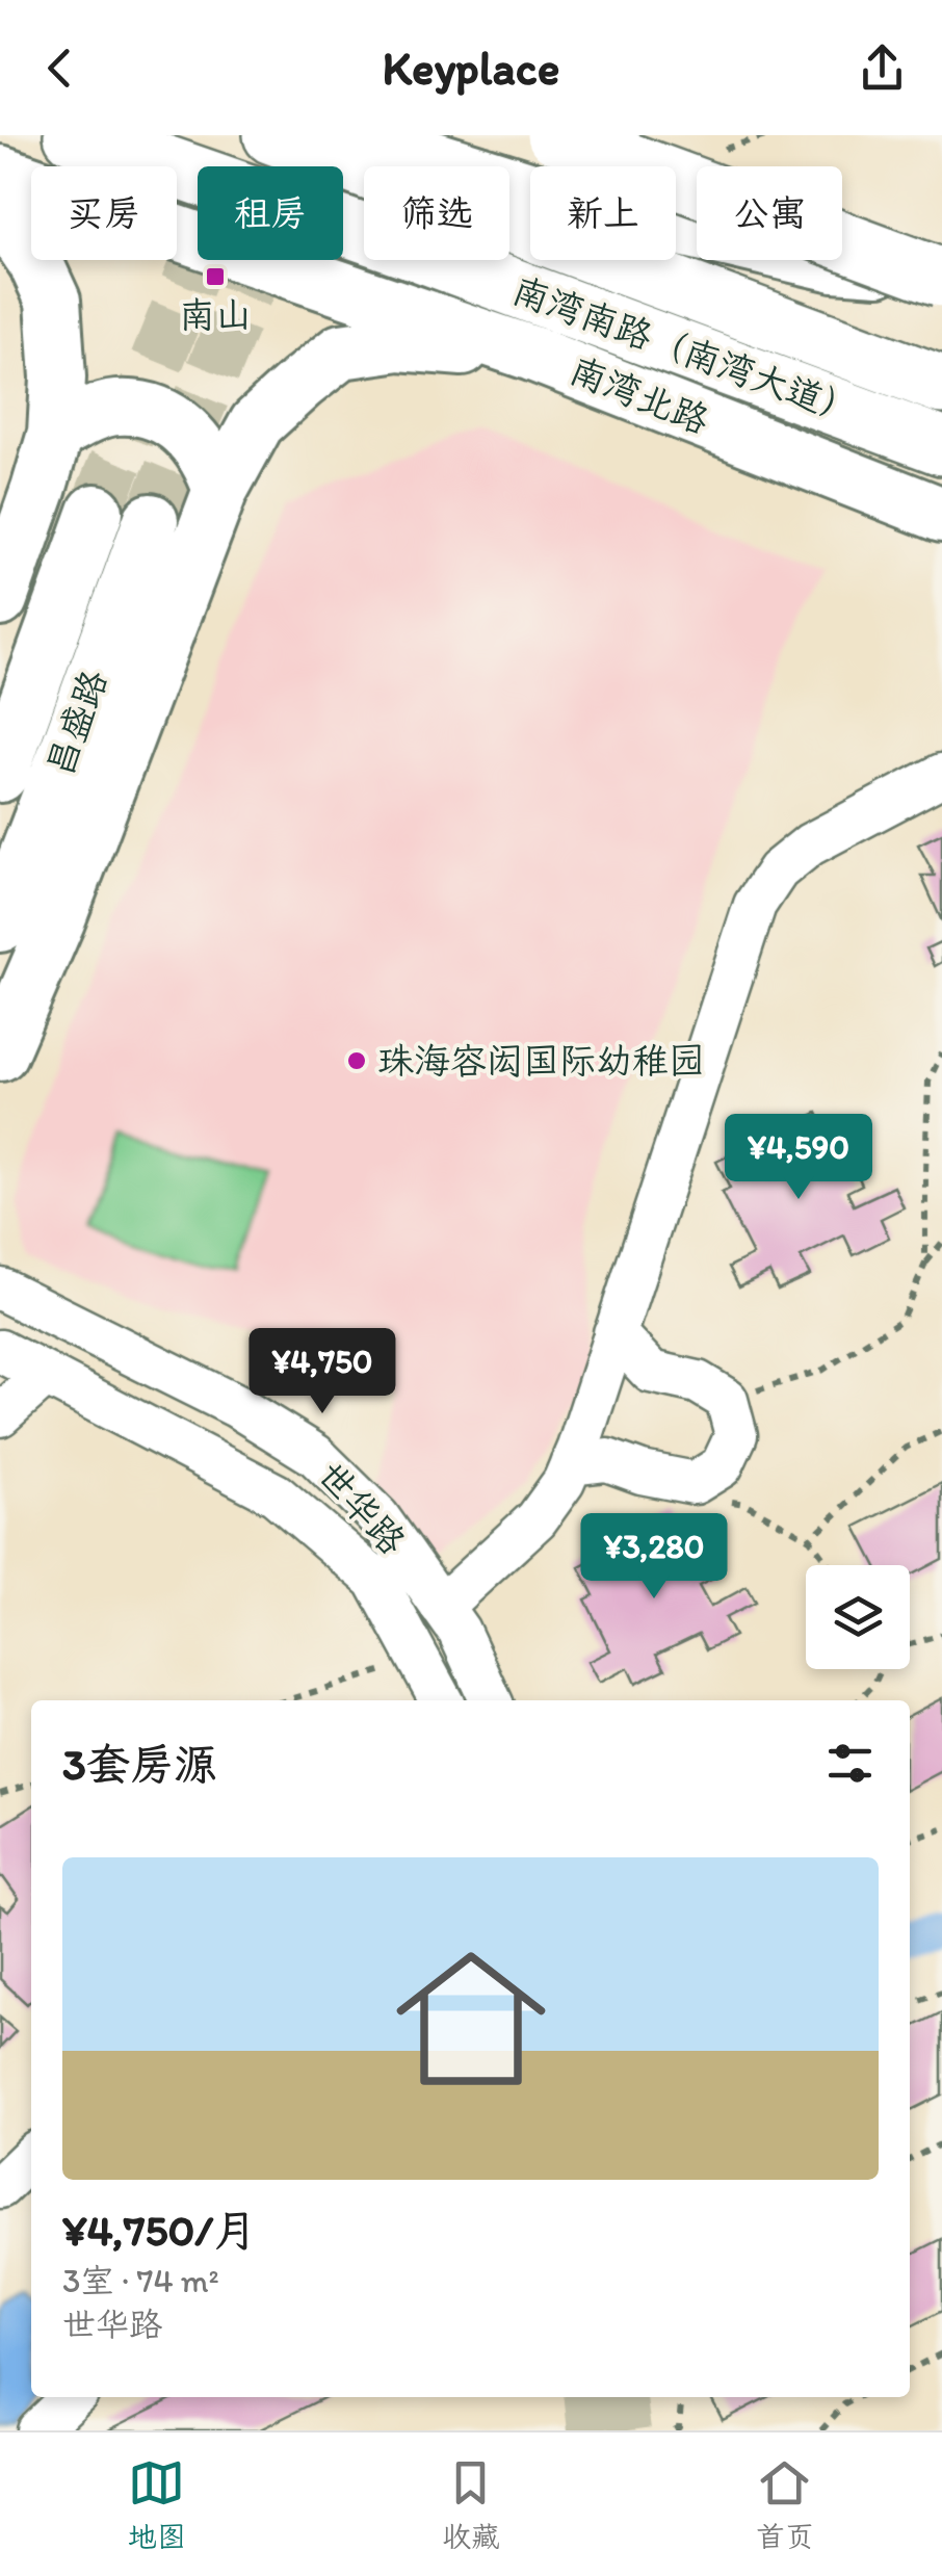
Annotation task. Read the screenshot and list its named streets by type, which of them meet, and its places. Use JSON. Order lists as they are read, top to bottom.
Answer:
{
  "streets": {
    "highway": ["南湾南路（南湾大道）"],
    "main road": ["南湾北路", "昌盛路"],
    "street": ["世华路"]
  },
  "places": {
    "transit": ["南山"],
    "other": ["珠海容闳国际幼稚园"]
  },
  "page": {
    "header": "Keyplace",
    "chip": [
      "买房",
      "租房",
      "筛选",
      "新上",
      "公寓"
    ],
    "price": ["¥4,590", "¥4,750", "¥3,280"],
    "heading": "3套房源",
    "list": [
      {
        "name": "¥4,750/月",
        "note": "3室 · 74 m² · 世华路"
      }
    ],
    "tabs": ["地图", "收藏", "首页"]
  }
}
